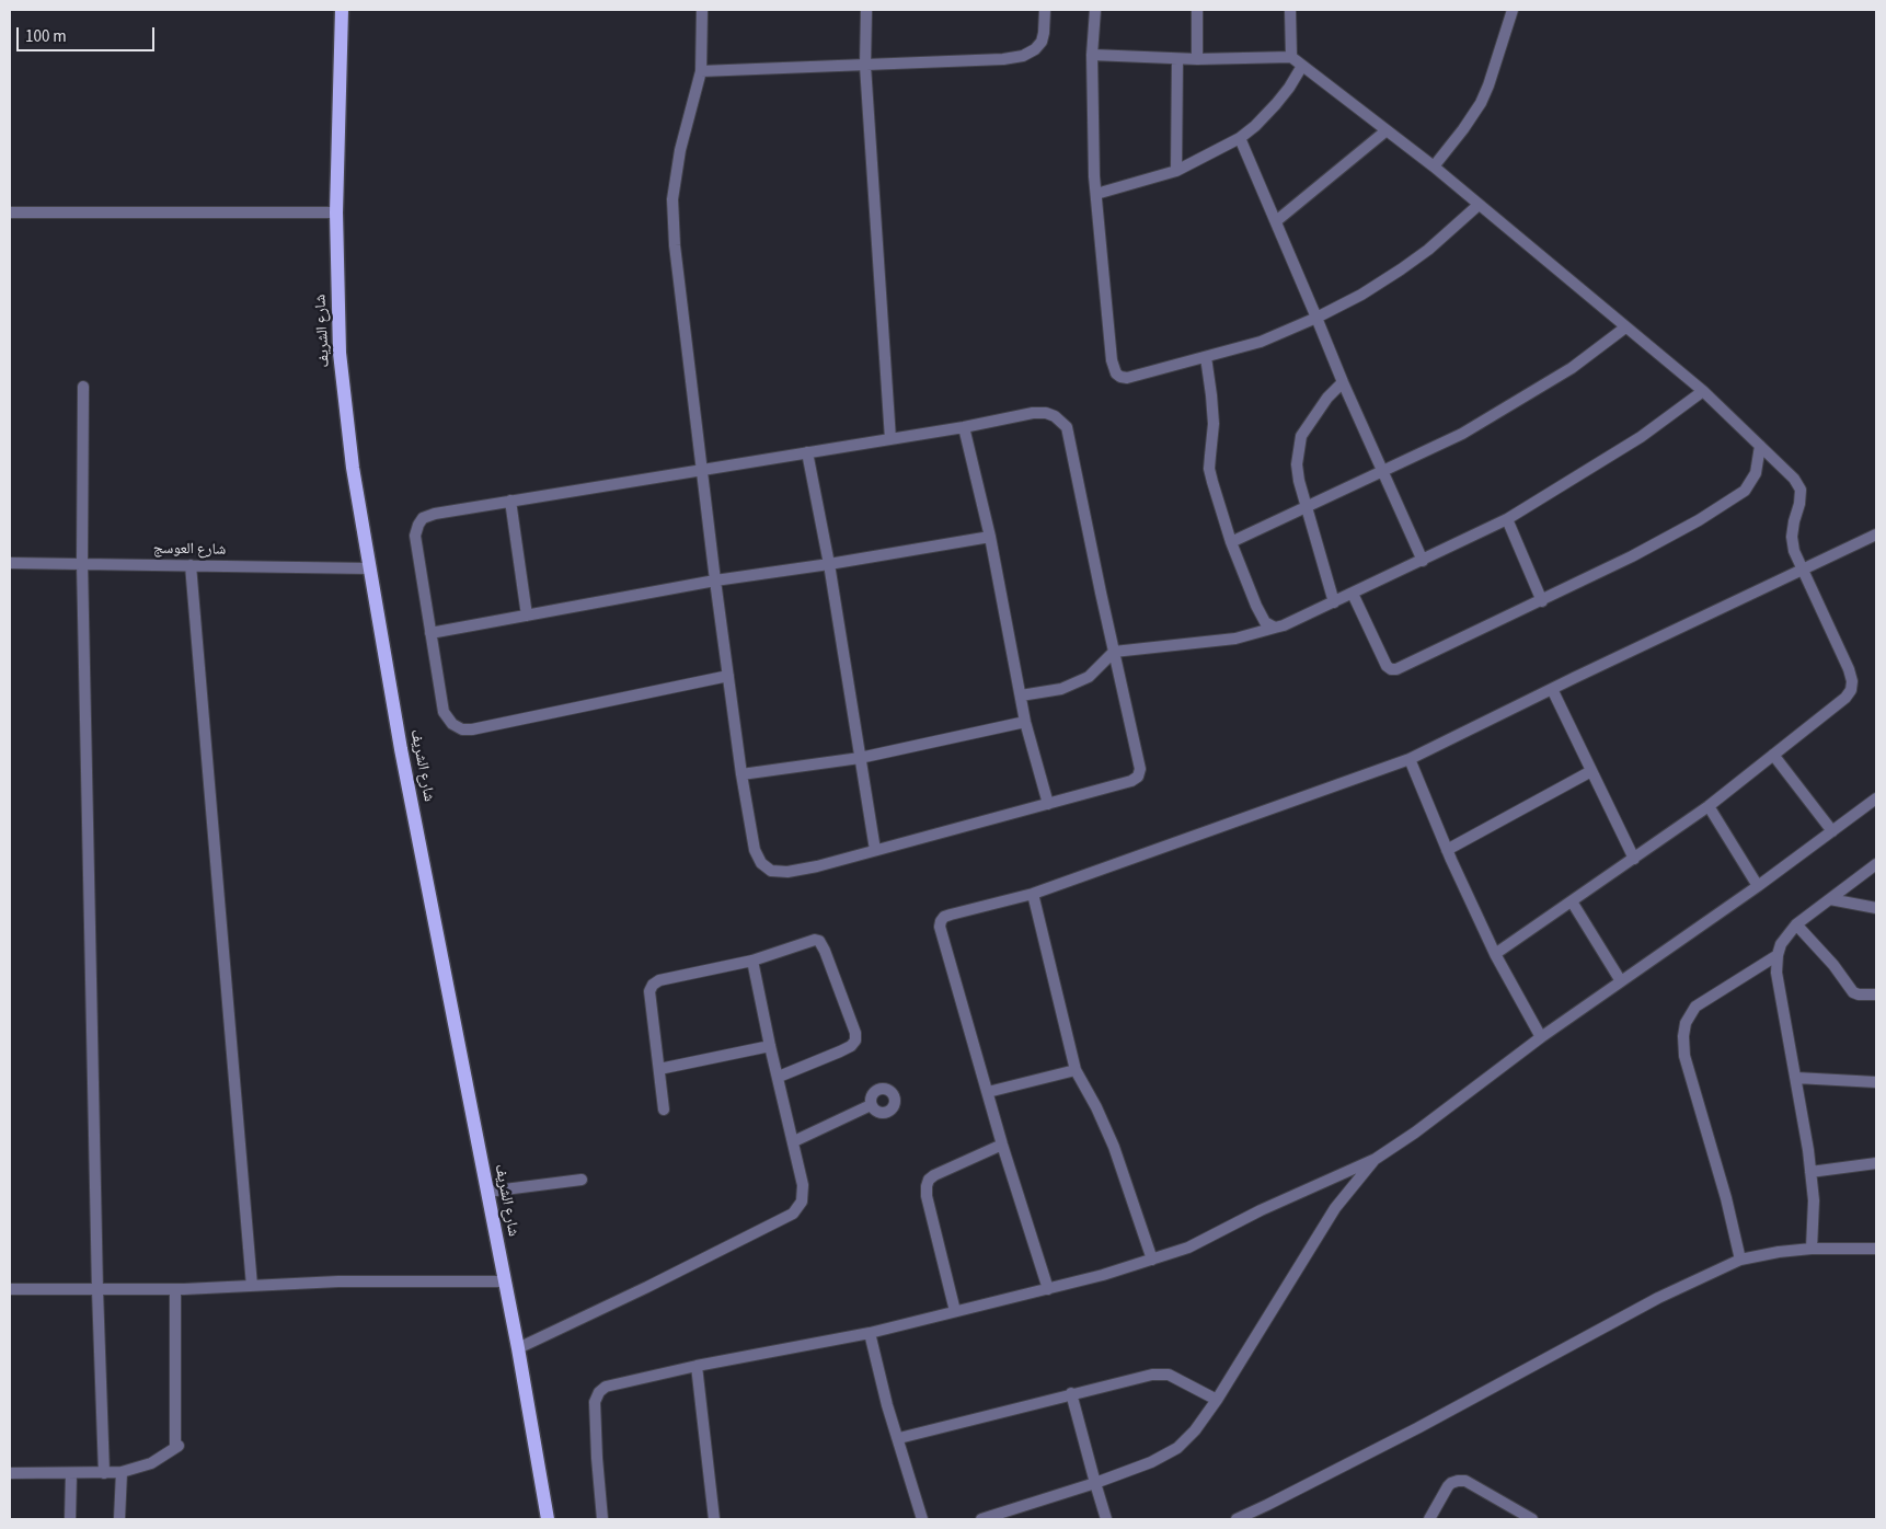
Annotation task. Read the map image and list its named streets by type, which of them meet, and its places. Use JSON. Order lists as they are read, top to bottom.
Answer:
{
  "streets": {
    "main road": ["شارع الشريف"],
    "street": ["شارع العوسج"]
  },
  "crossings": [
    ["شارع الشريف", "شارع العوسج"]
  ],
  "scale_bar": "100 m"
}
